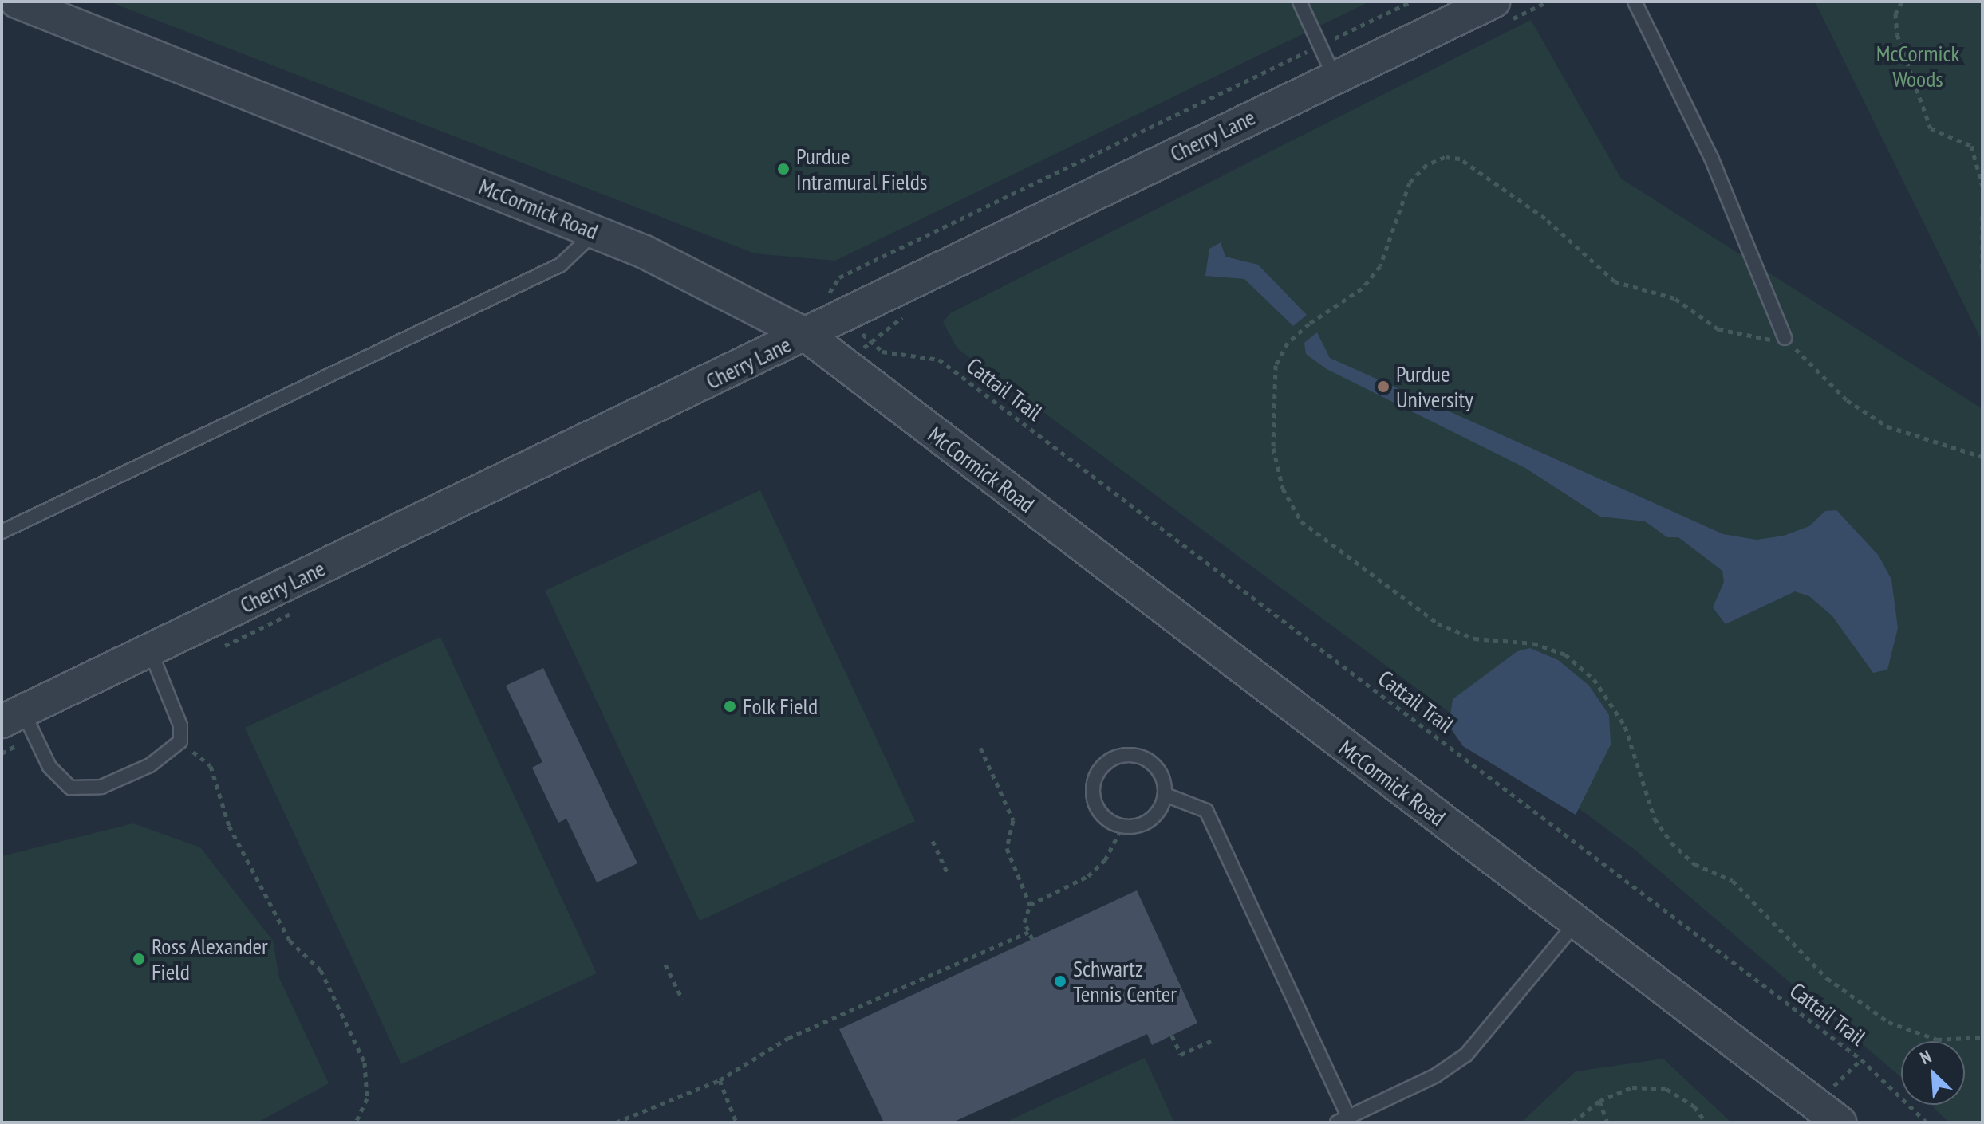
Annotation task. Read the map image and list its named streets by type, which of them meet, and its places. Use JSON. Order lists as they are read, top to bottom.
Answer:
{
  "streets": {
    "street": ["Cherry Lane", "McCormick Road"],
    "path": ["Cattail Trail"]
  },
  "crossings": [
    ["Cherry Lane", "McCormick Road"]
  ],
  "parks": ["McCormick Woods"],
  "places": [
    "Purdue Intramural Fields",
    "Purdue University",
    "Folk Field",
    "Ross Alexander Field",
    "Schwartz Tennis Center"
  ],
  "north": "top left"
}
